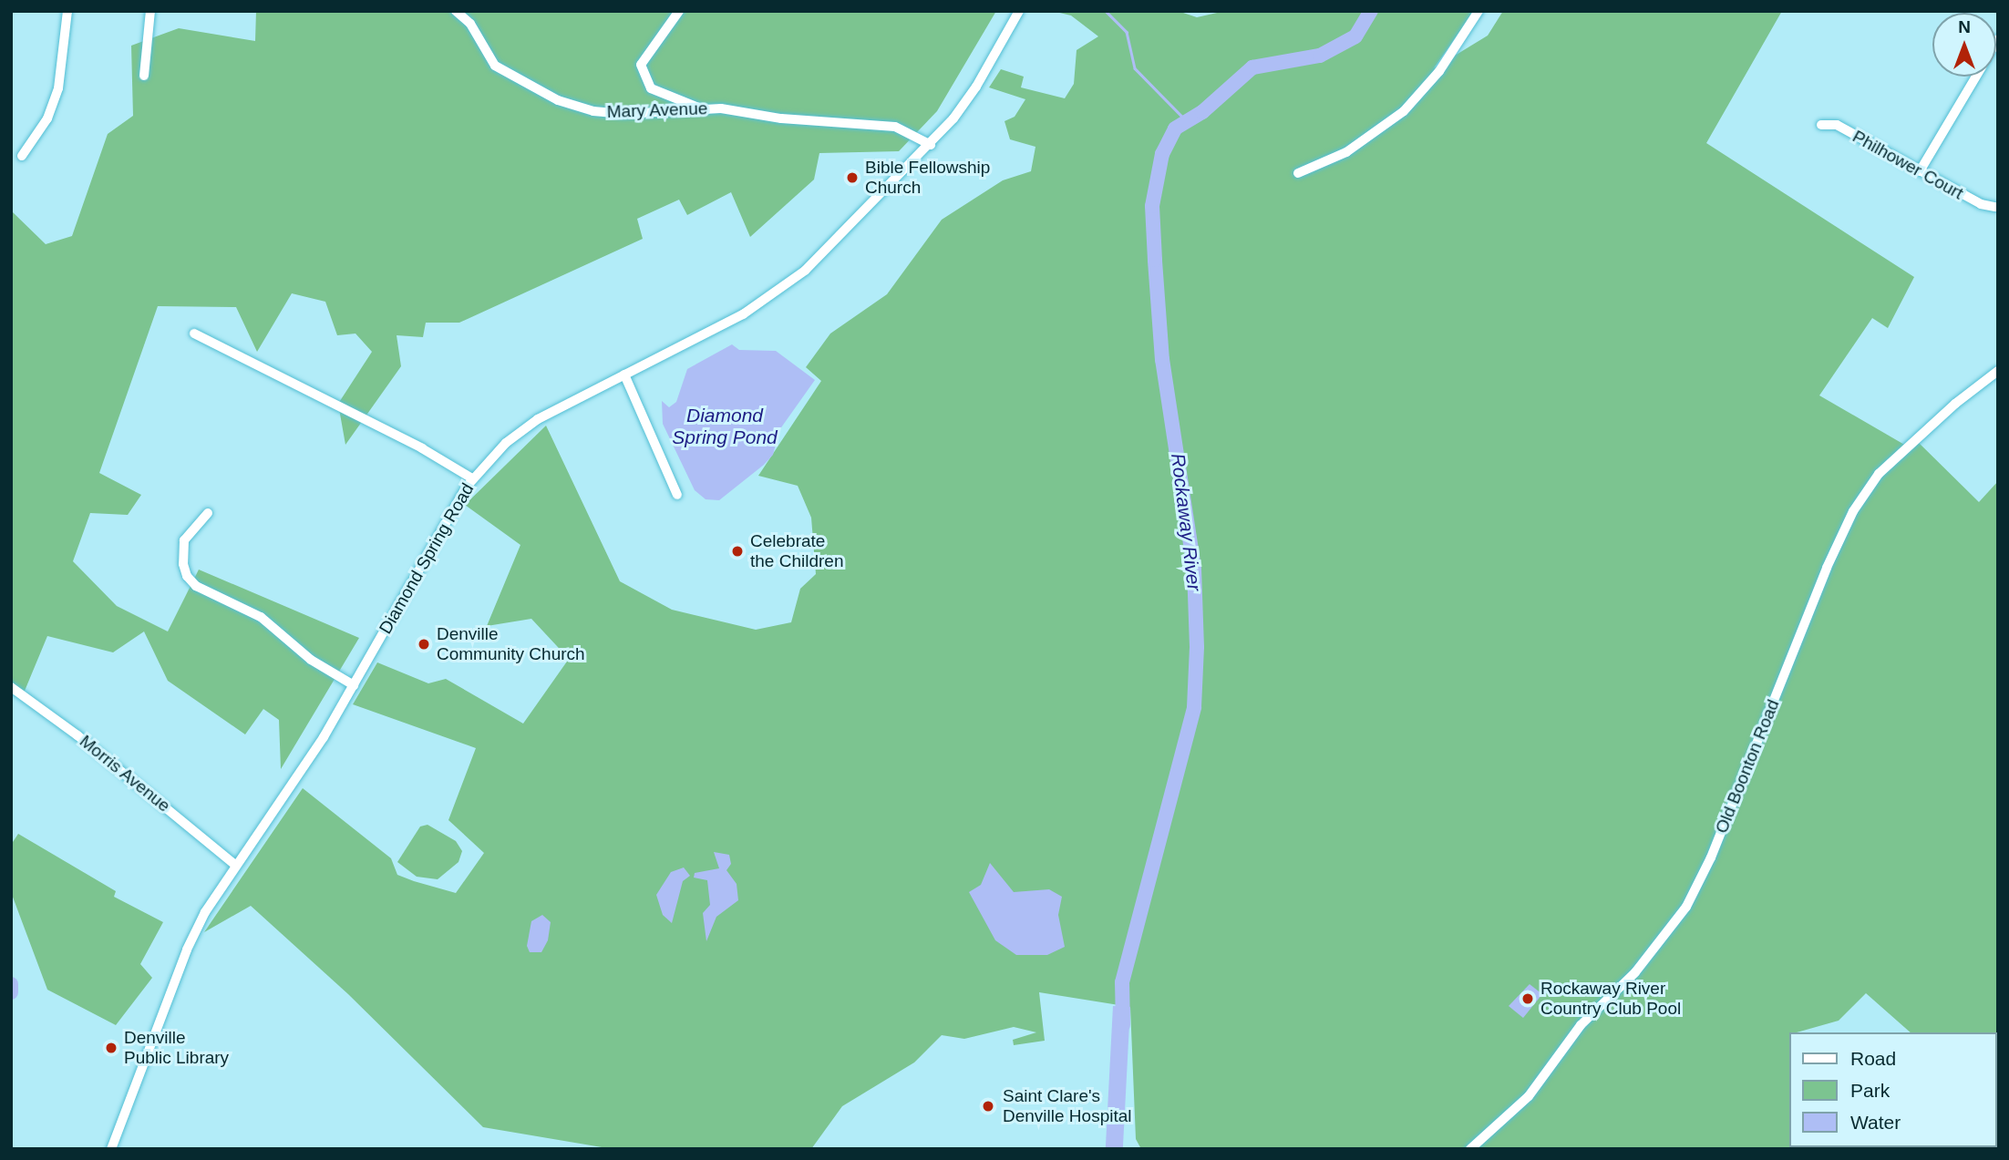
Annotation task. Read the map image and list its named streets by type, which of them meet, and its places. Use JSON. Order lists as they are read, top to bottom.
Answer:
{
  "streets": {
    "street": [
      "Mary Avenue",
      "Philhower Court",
      "Diamond Spring Road",
      "Old Boonton Road",
      "Morris Avenue"
    ]
  },
  "crossings": [
    ["Mary Avenue", "Diamond Spring Road"],
    ["Diamond Spring Road", "Morris Avenue"]
  ],
  "water": ["Diamond Spring Pond", "Rockaway River"],
  "places": [
    "Bible Fellowship Church",
    "Celebrate the Children",
    "Denville Community Church",
    "Rockaway River Country Club Pool",
    "Denville Public Library",
    "Saint Clare's Denville Hospital"
  ],
  "legend": ["Road", "Park", "Water"],
  "north": "top"
}
